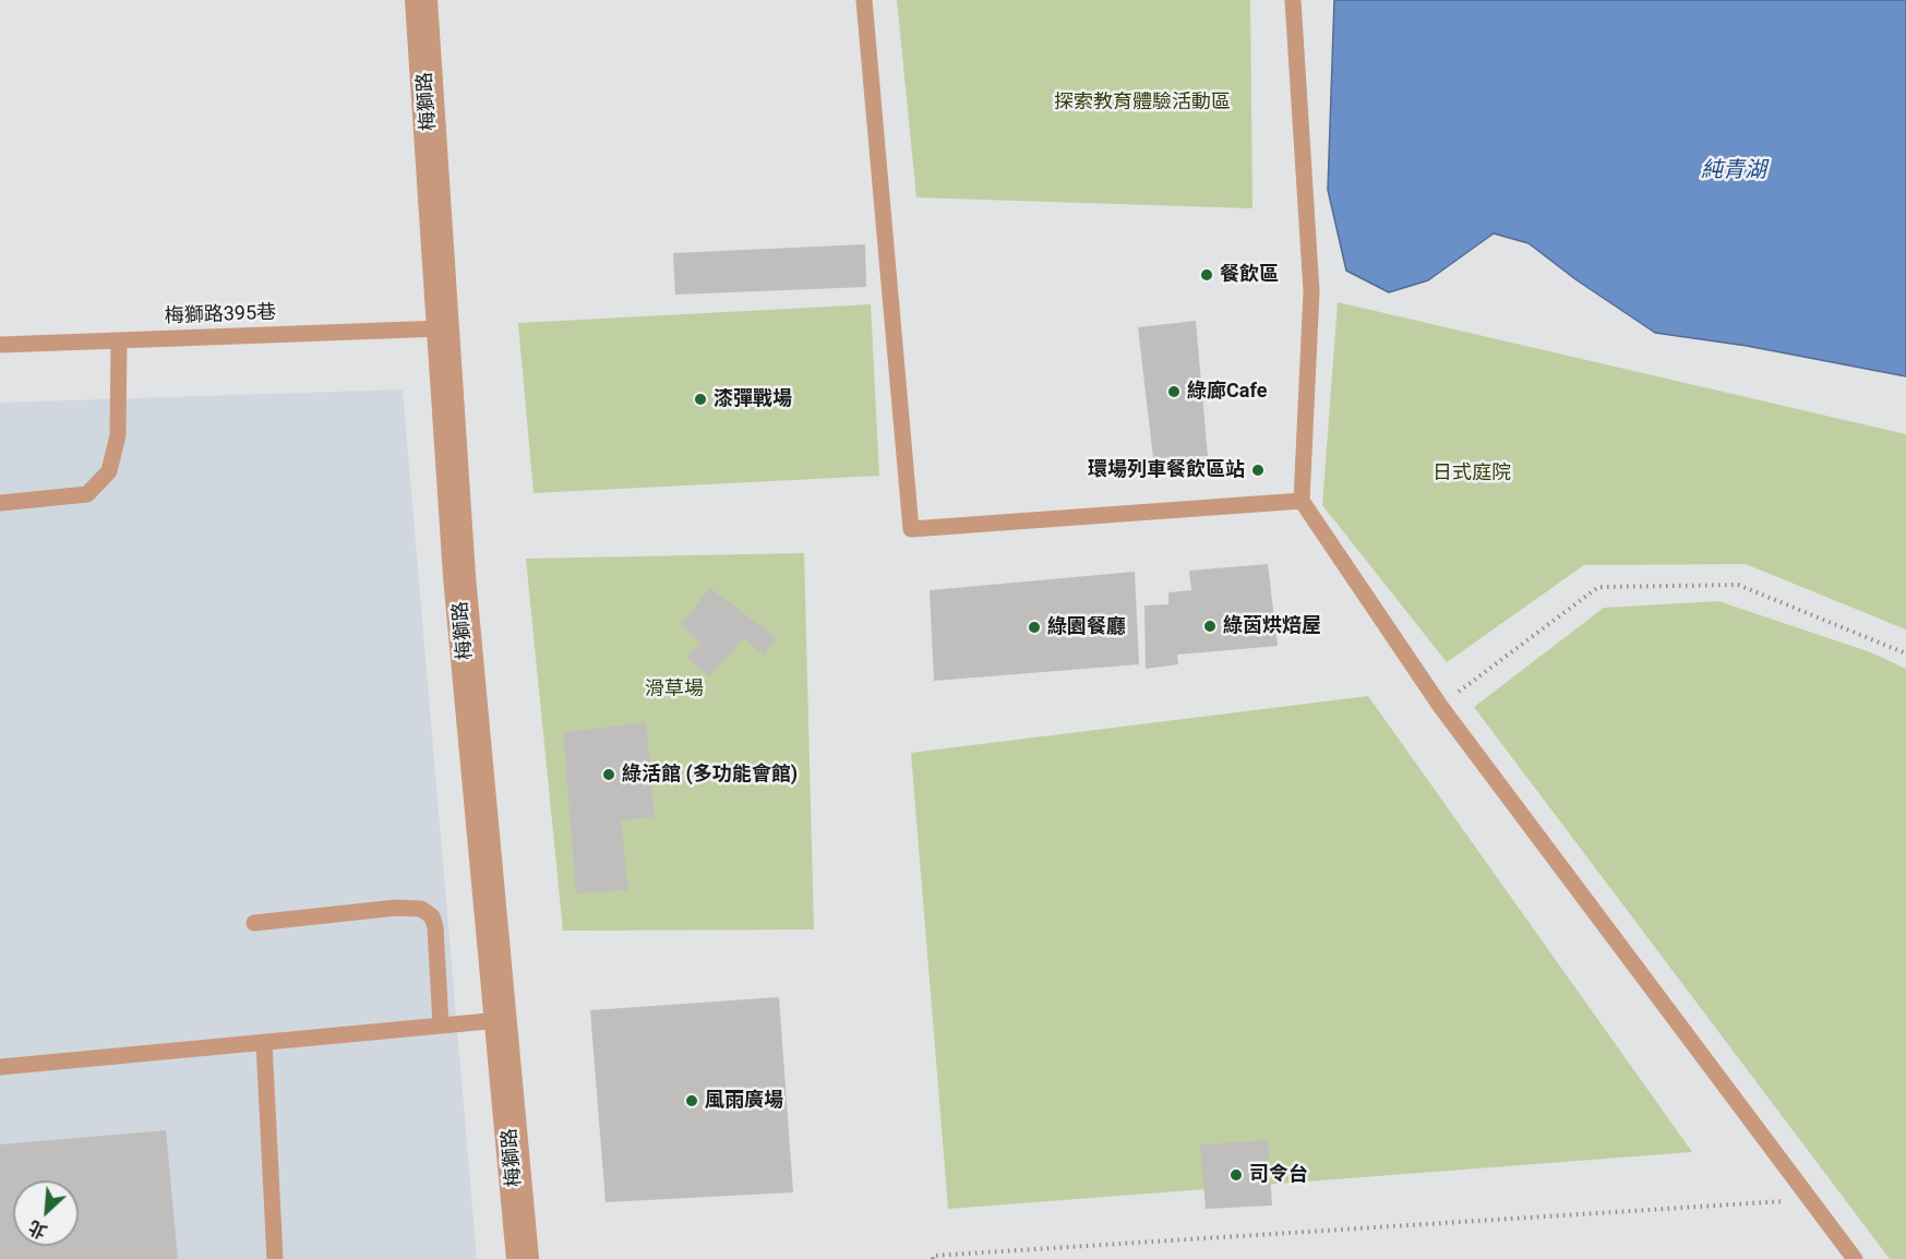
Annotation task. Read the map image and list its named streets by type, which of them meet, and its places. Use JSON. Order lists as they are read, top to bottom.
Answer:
{
  "streets": {
    "street": ["梅獅路"],
    "lane": ["梅獅路395巷"]
  },
  "crossings": [
    ["梅獅路", "梅獅路395巷"]
  ],
  "water": ["純青湖"],
  "parks": ["探索教育體驗活動區", "日式庭院", "滑草場"],
  "places": [
    "餐飲區",
    "綠廊Cafe",
    "漆彈戰場",
    "環場列車餐飲區站",
    "綠茵烘焙屋",
    "綠園餐廳",
    "綠活館 (多功能會館)",
    "風雨廣場",
    "司令台"
  ],
  "north": "bottom left"
}
